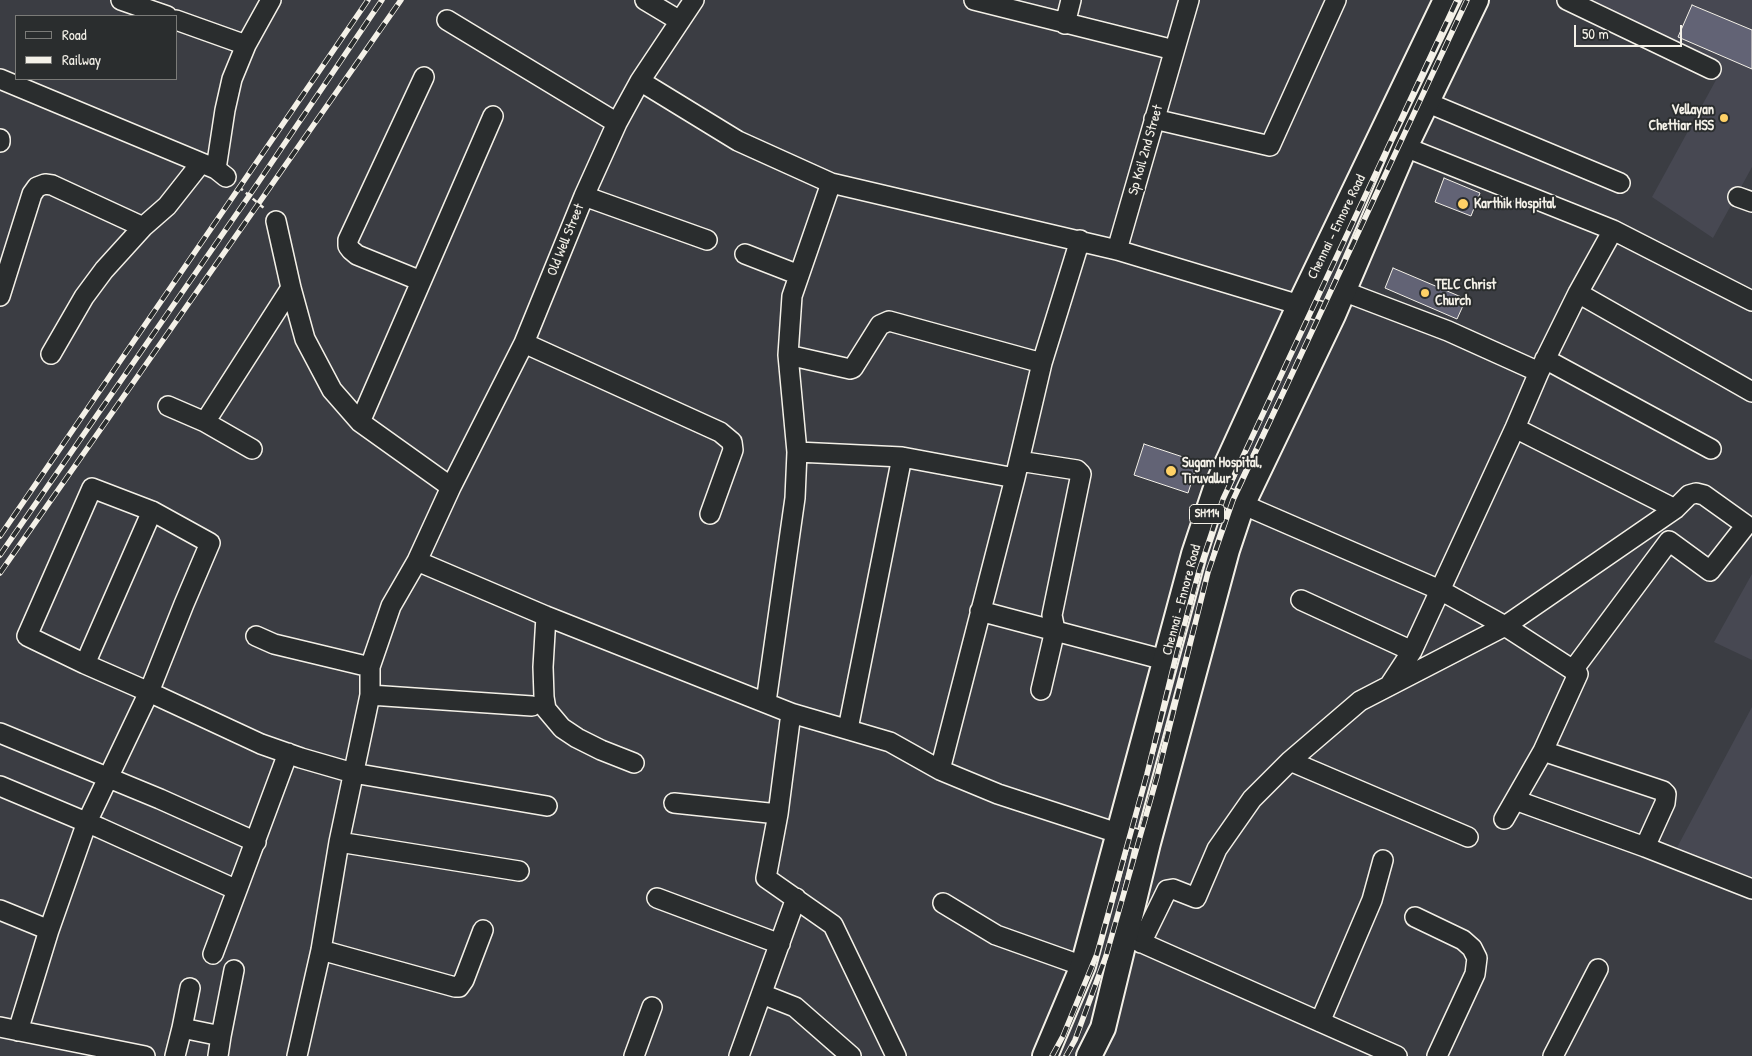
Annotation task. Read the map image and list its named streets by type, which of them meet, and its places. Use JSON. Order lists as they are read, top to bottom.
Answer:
{
  "streets": {
    "main road": ["Chennai - Ennore Road", "SH114"],
    "street": ["Sp Koil 2nd Street", "Old Well Street"]
  },
  "places": [
    "Vellayan Chettiar HSS",
    "Karthik Hospital",
    "TELC Christ Church",
    "Sugam Hospital, Tiruvallur"
  ],
  "legend": ["Road", "Railway"],
  "scale_bar": "50 m"
}
